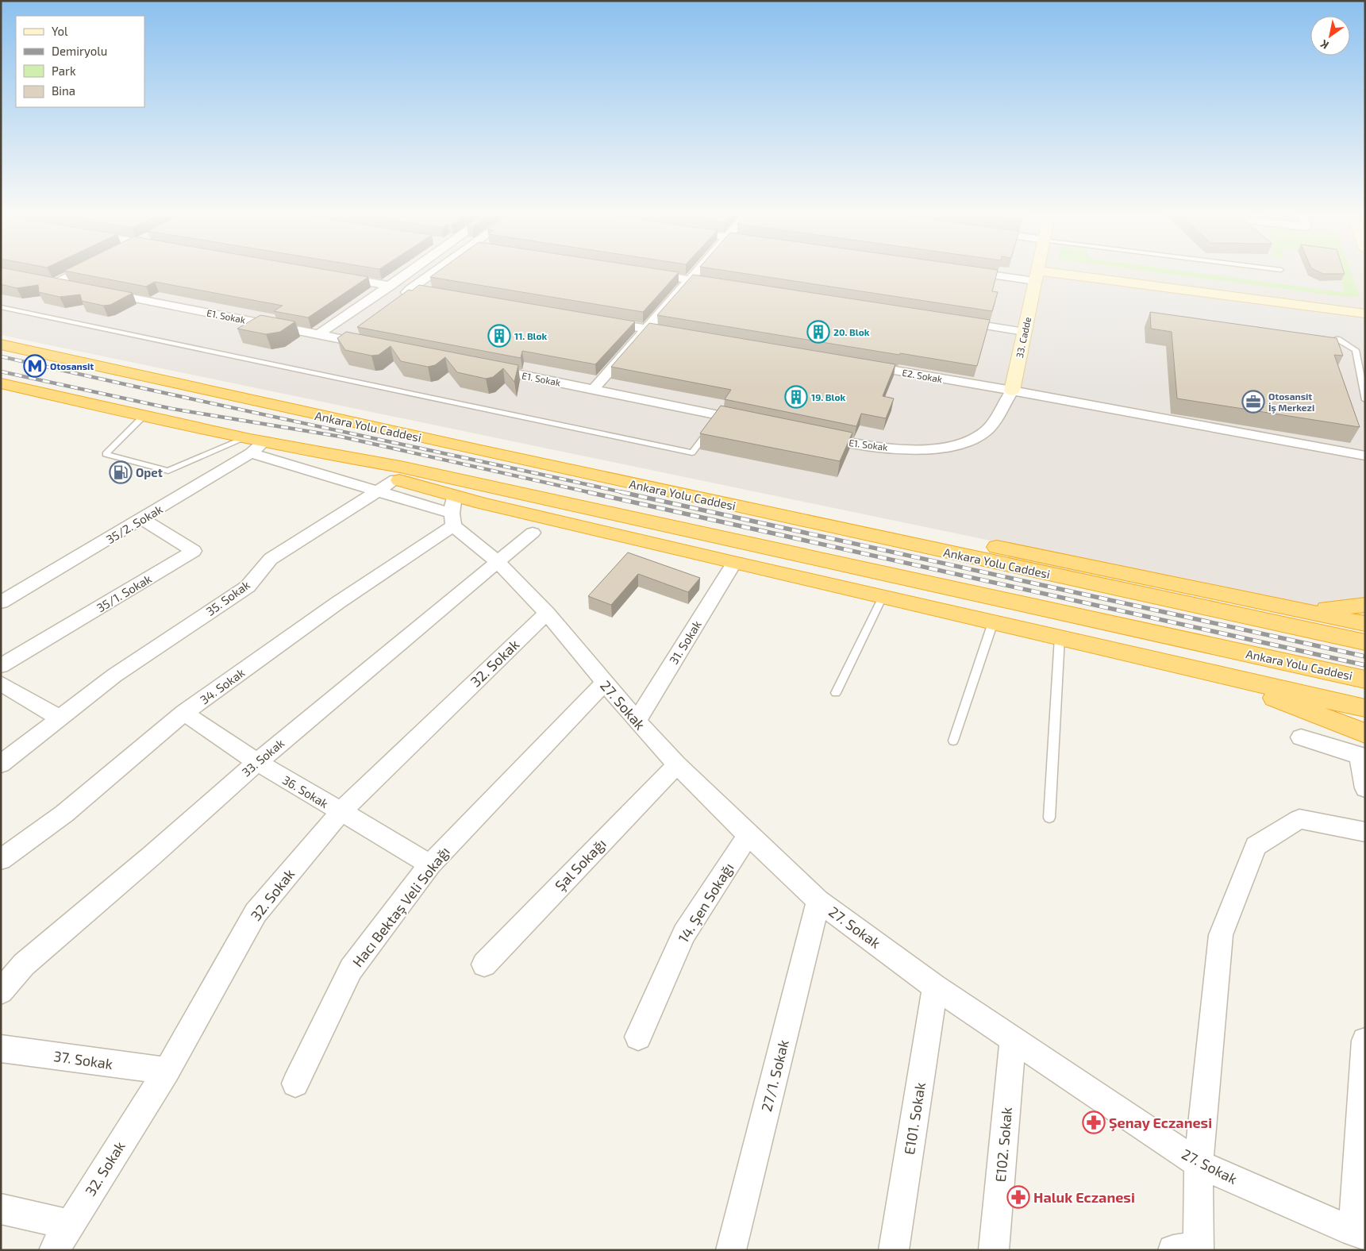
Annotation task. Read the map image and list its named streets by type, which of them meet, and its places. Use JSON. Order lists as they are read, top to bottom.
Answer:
{
  "streets": {
    "highway": ["Ankara Yolu Caddesi"],
    "main road": ["33. Cadde"],
    "street": [
      "E1. Sokak",
      "E2. Sokak",
      "35/2. Sokak",
      "35/1. Sokak",
      "35. Sokak",
      "31. Sokak",
      "32. Sokak",
      "34. Sokak",
      "27. Sokak",
      "33. Sokak",
      "36. Sokak",
      "Şal Sokağı",
      "14. Şen Sokağı",
      "Hacı Bektaş Veli Sokağı",
      "37. Sokak",
      "27/1. Sokak",
      "E101. Sokak",
      "E102. Sokak"
    ]
  },
  "crossings": [
    ["E1. Sokak", "33. Cadde"],
    ["E1. Sokak", "E2. Sokak"],
    ["33. Cadde", "E2. Sokak"],
    ["Ankara Yolu Caddesi", "35/2. Sokak"],
    ["35/2. Sokak", "35/1. Sokak"],
    ["31. Sokak", "27. Sokak"],
    ["32. Sokak", "27. Sokak"],
    ["32. Sokak", "36. Sokak"],
    ["32. Sokak", "37. Sokak"],
    ["34. Sokak", "27. Sokak"],
    ["34. Sokak", "36. Sokak"],
    ["27. Sokak", "33. Sokak"],
    ["27. Sokak", "Şal Sokağı"],
    ["27. Sokak", "14. Şen Sokağı"],
    ["27. Sokak", "Hacı Bektaş Veli Sokağı"],
    ["27. Sokak", "27/1. Sokak"],
    ["27. Sokak", "E101. Sokak"],
    ["27. Sokak", "E102. Sokak"],
    ["33. Sokak", "36. Sokak"],
    ["36. Sokak", "Hacı Bektaş Veli Sokağı"]
  ],
  "places": {
    "building": ["20. Blok", "11. Blok", "19. Blok"],
    "metro station": ["Otosansit"],
    "office": ["Otosansit İş Merkezi"],
    "fuel station": ["Opet"],
    "pharmacy": ["Şenay Eczanesi", "Haluk Eczanesi"]
  },
  "legend": [
    "Yol",
    "Demiryolu",
    "Park",
    "Bina"
  ],
  "north": "bottom left"
}
